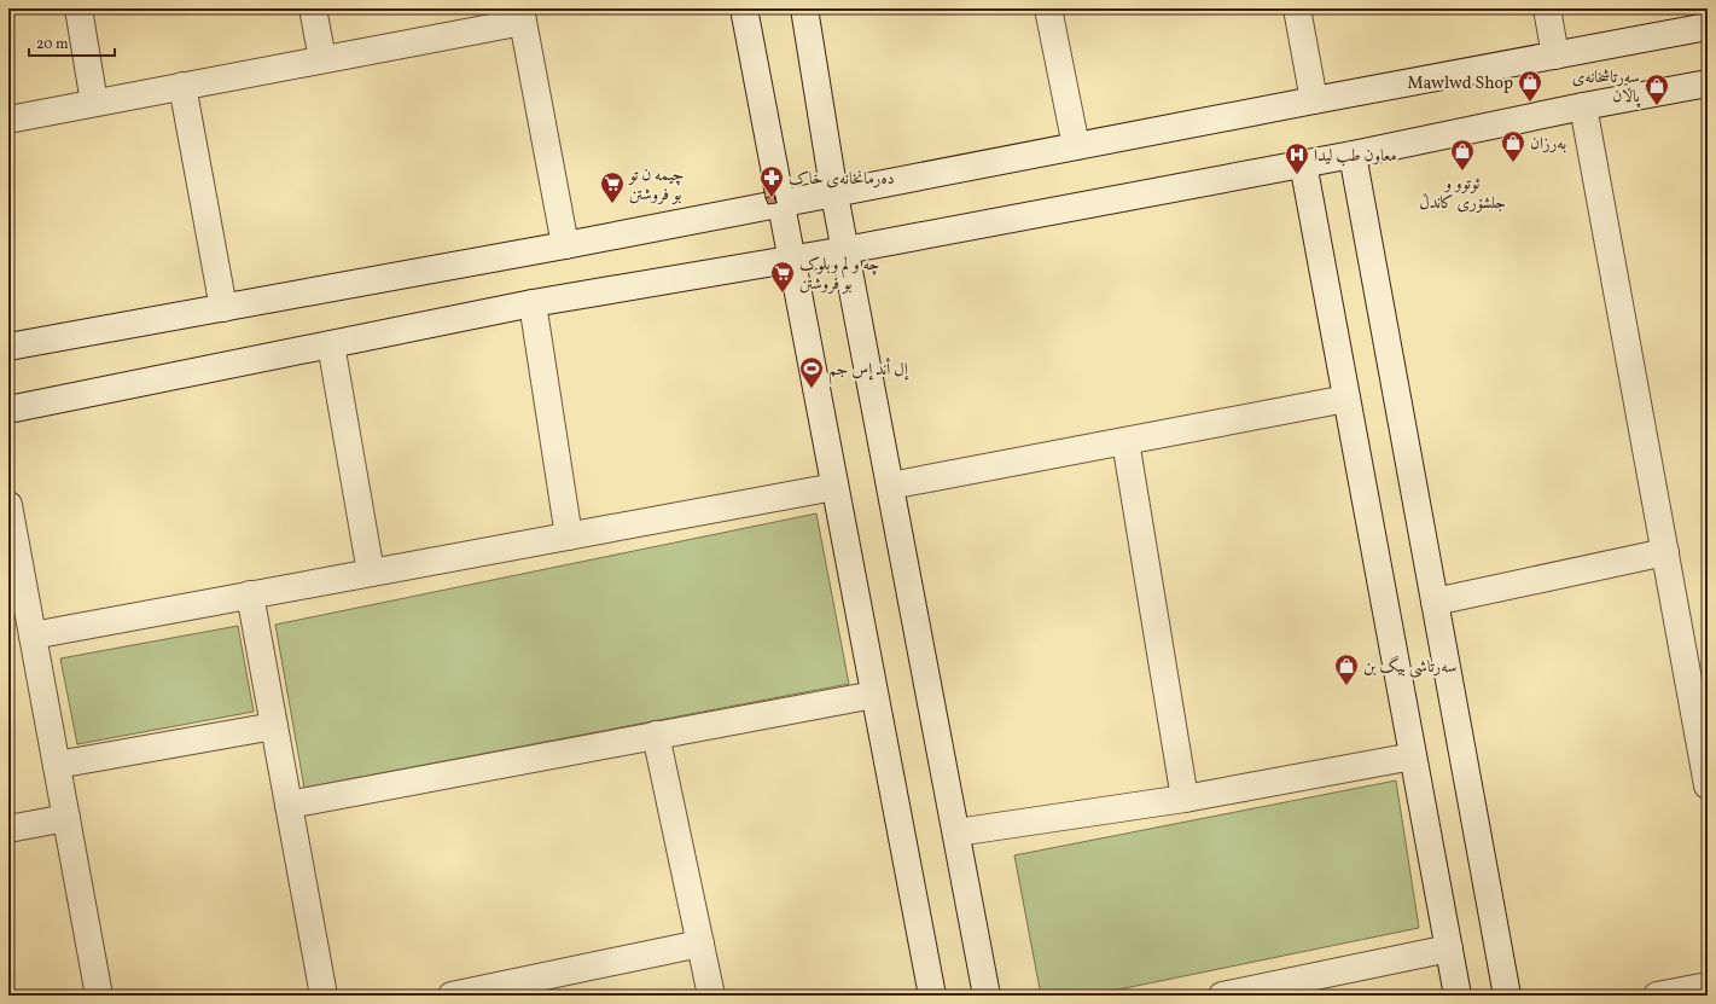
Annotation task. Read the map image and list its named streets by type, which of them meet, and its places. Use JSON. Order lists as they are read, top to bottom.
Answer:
{
  "places": {
    "shop": [
      "Mawlwd Shop",
      "سەرتاشخانەی پاڵان",
      "بەرزان",
      "ئوتوو و جلشۆری کاندڵ",
      "سەرتاشی بیگ بن"
    ],
    "hospital": ["معاون طب لیدا"],
    "pharmacy": ["دەرمانخانەی خاک"],
    "supermarket": ["چیمه ن تو بو فروشتن", "چه و لم وبلوک بو فروشتن"],
    "sports": ["إل أند إس جم"]
  },
  "scale_bar": "20 m"
}
